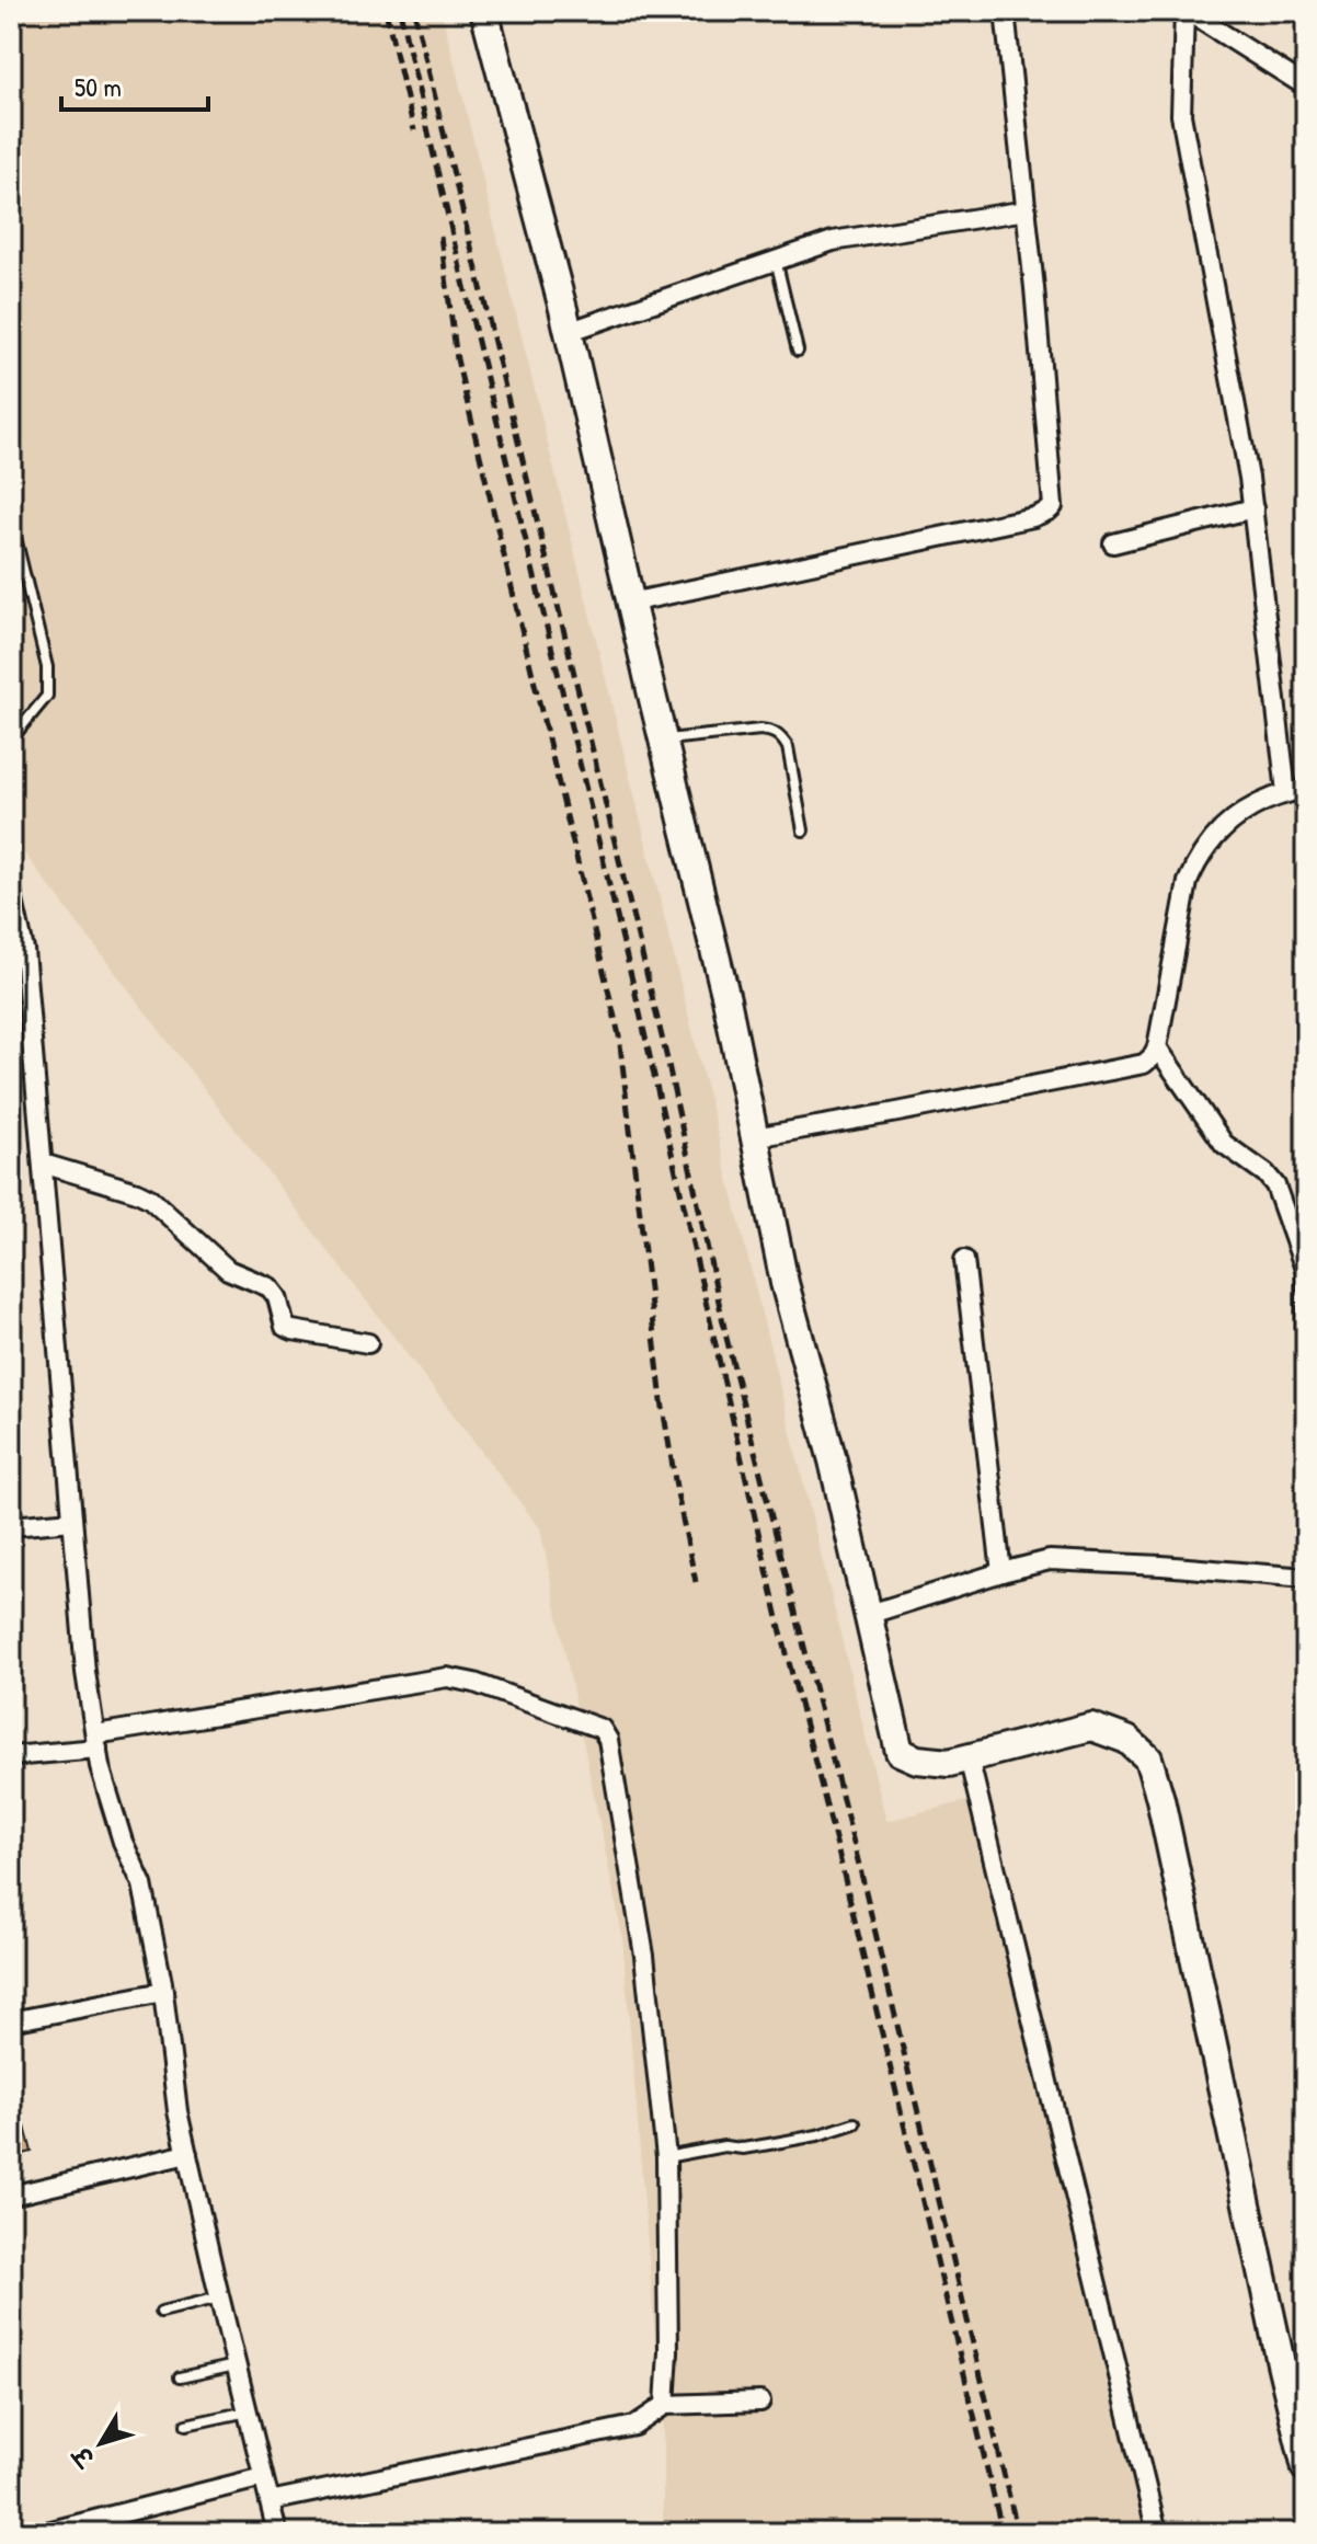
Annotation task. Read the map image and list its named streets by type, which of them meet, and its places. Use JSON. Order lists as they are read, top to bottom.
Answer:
{
  "scale_bar": "50 m",
  "north": "bottom left"
}
